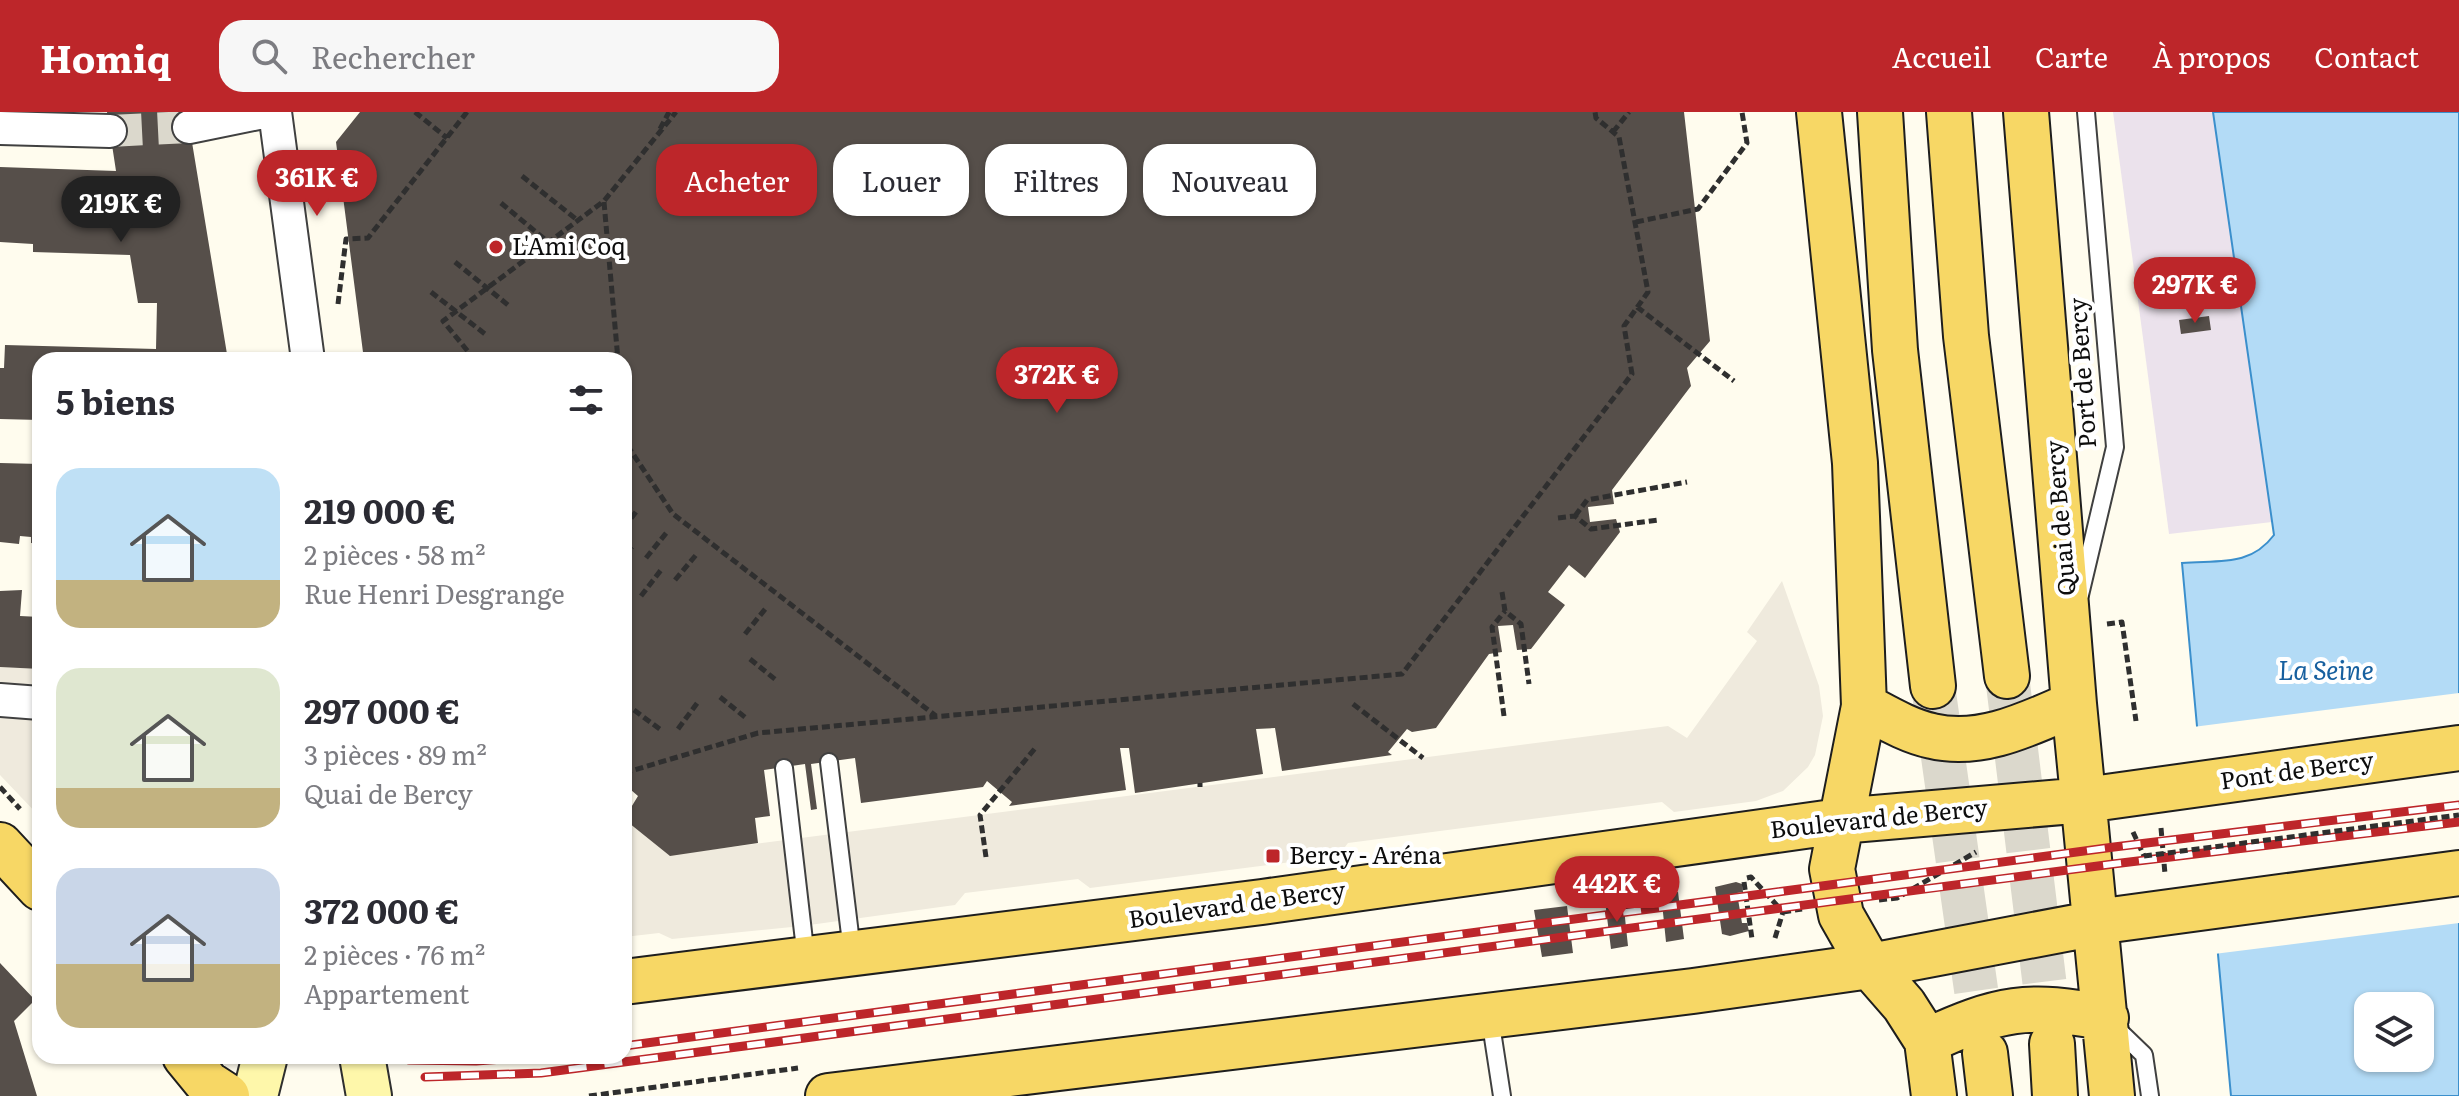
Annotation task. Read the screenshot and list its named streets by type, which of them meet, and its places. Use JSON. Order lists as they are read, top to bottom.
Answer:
{
  "streets": {
    "main road": ["Quai de Bercy", "Pont de Bercy", "Boulevard de Bercy"],
    "lane": ["Port de Bercy"]
  },
  "crossings": [
    ["Port de Bercy", "Quai de Bercy"],
    ["Quai de Bercy", "Boulevard de Bercy"],
    ["Pont de Bercy", "Boulevard de Bercy"]
  ],
  "water": ["La Seine"],
  "places": {
    "other": ["L'Ami Coq"],
    "transit": ["Bercy - Aréna"]
  },
  "page": {
    "header": "Homiq",
    "search": "Rechercher",
    "nav": [
      "Accueil",
      "Carte",
      "À propos",
      "Contact"
    ],
    "chip": [
      "Acheter",
      "Louer",
      "Filtres",
      "Nouveau"
    ],
    "price": [
      "361K €",
      "219K €",
      "297K €",
      "372K €",
      "442K €"
    ],
    "heading": "5 biens",
    "list": [
      {
        "name": "219 000 €",
        "note": "2 pièces · 58 m² · Rue Henri Desgrange"
      },
      {
        "name": "297 000 €",
        "note": "3 pièces · 89 m² · Quai de Bercy"
      },
      {
        "name": "372 000 €",
        "note": "2 pièces · 76 m² · Appartement"
      }
    ]
  }
}
